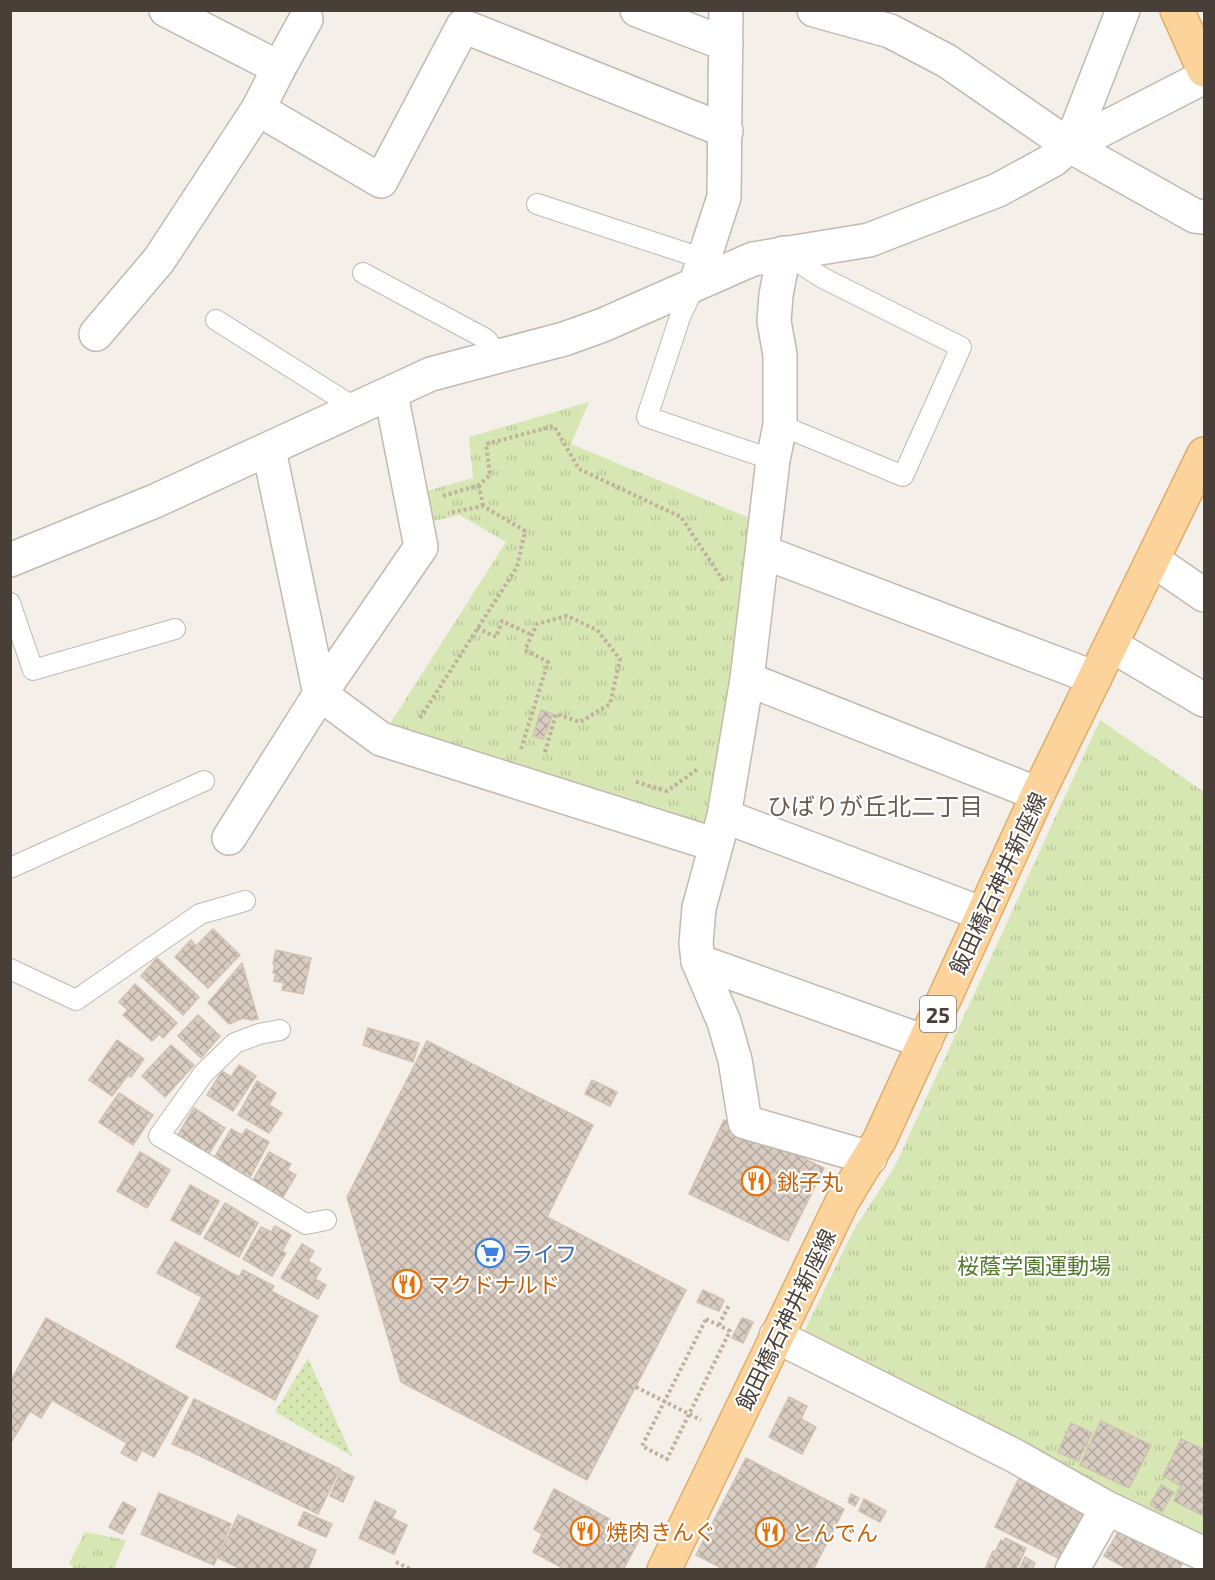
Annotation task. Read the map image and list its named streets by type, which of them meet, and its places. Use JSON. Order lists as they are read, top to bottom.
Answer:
{
  "streets": {
    "main road": ["飯田橋石神井新座線", "25"]
  },
  "districts": ["ひばりが丘北二丁目"],
  "parks": ["桜蔭学園運動場"],
  "places": {
    "restaurant": [
      "銚子丸",
      "マクドナルド",
      "焼肉きんぐ",
      "とんでん"
    ],
    "supermarket": ["ライフ"]
  }
}
